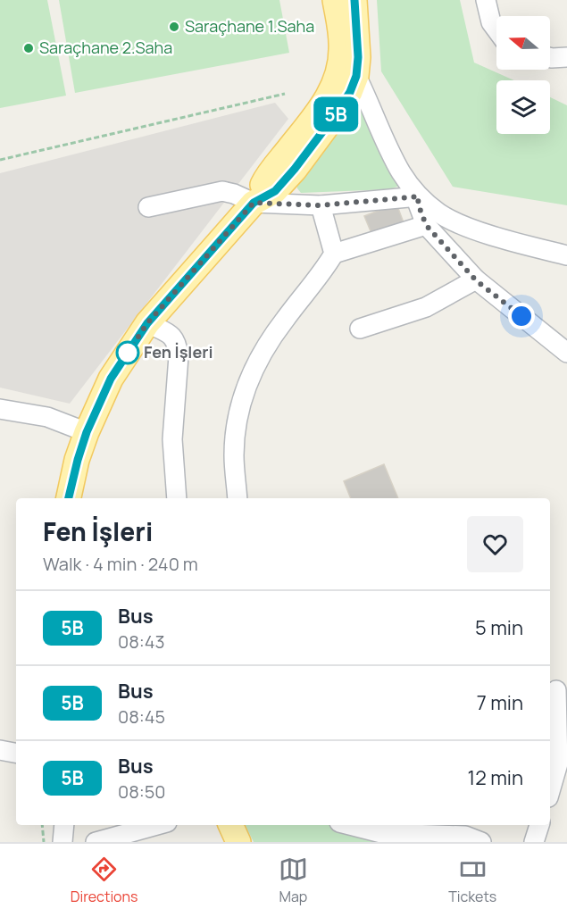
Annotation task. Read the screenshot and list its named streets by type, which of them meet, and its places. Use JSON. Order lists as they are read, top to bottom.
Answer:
{
  "places": ["Saraçhane 1.Saha", "Saraçhane 2.Saha", "Fen İşleri"],
  "lines": ["bus line 5B"],
  "north": "left",
  "page": {
    "on_map": "5B",
    "heading": ["Fen İşleri", "Walk · 4 min · 240 m"],
    "list": [
      {
        "mark": "5B",
        "name": "Bus",
        "note": "08:43",
        "value": "5 min"
      },
      {
        "mark": "5B",
        "name": "Bus",
        "note": "08:45",
        "value": "7 min"
      },
      {
        "mark": "5B",
        "name": "Bus",
        "note": "08:50",
        "value": "12 min"
      }
    ],
    "tabs": ["Directions", "Map", "Tickets"]
  }
}
